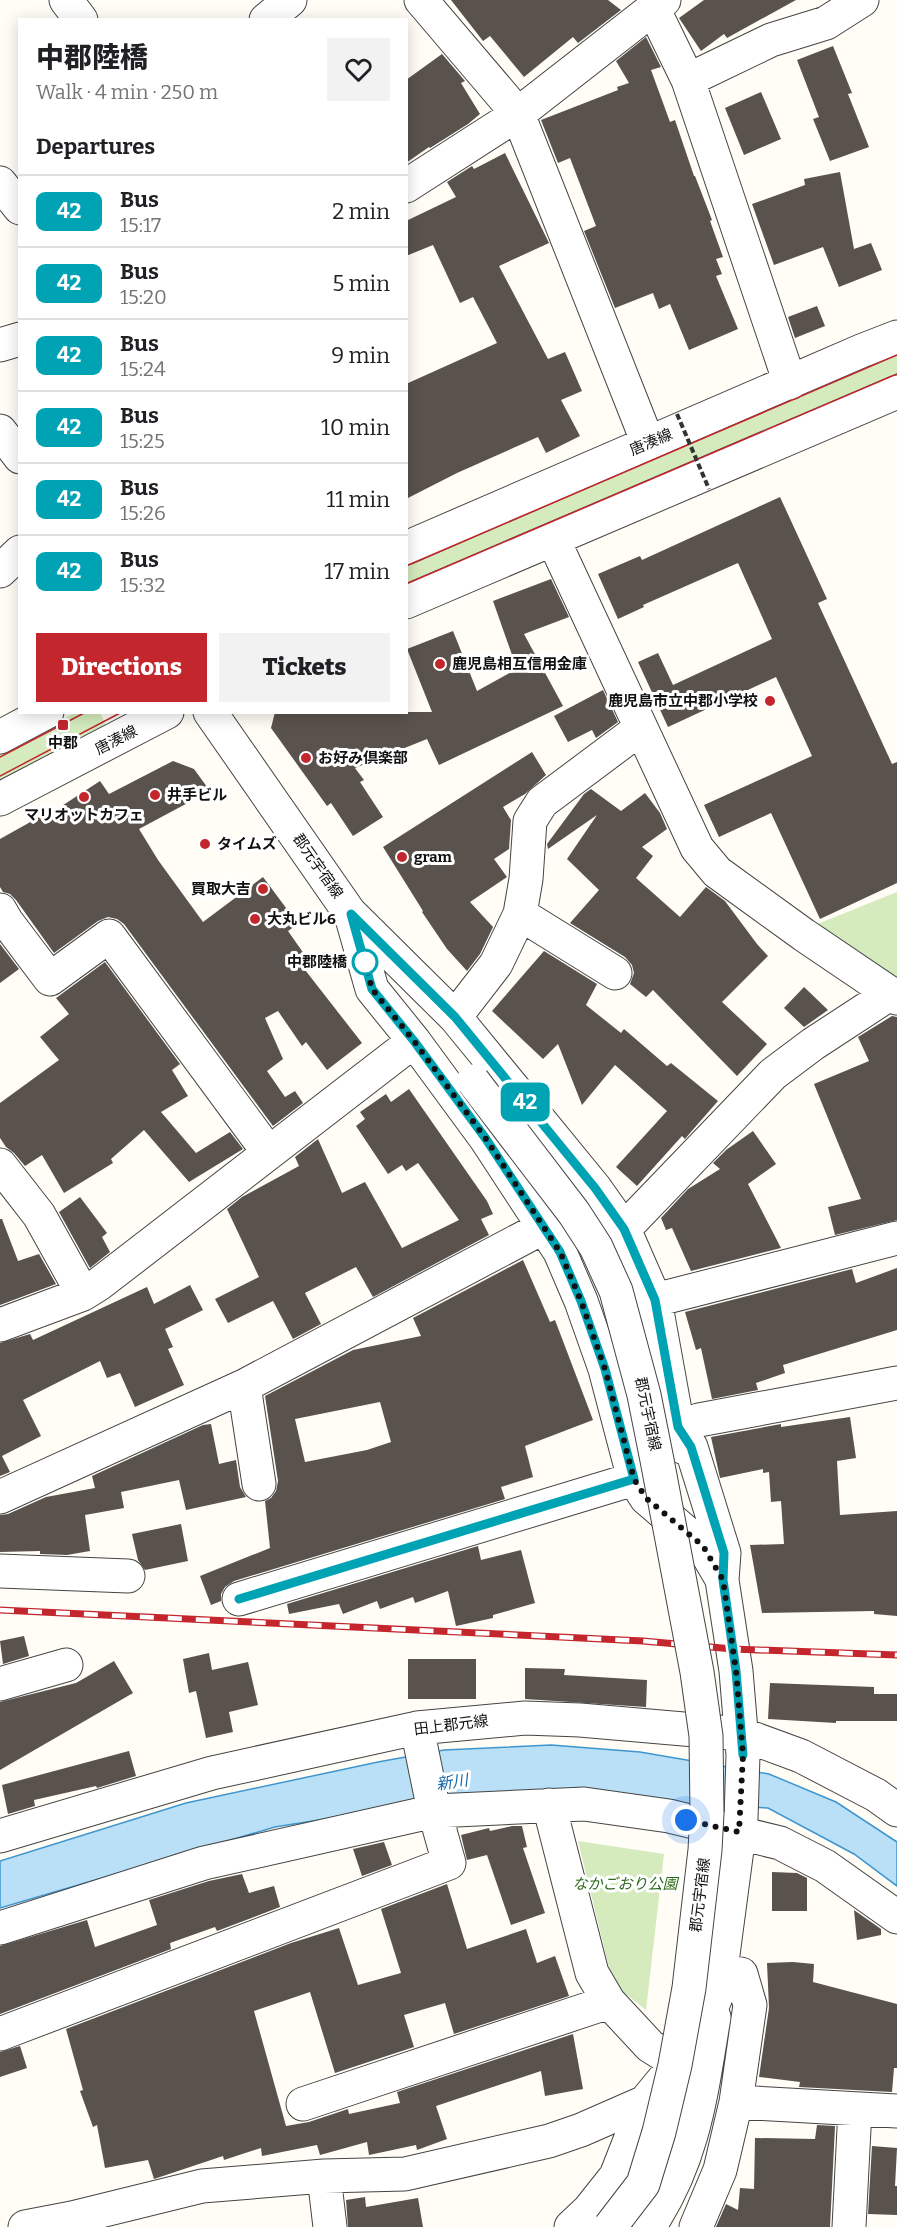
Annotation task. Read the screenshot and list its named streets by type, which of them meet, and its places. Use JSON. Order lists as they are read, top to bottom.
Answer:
{
  "streets": {
    "street": ["唐湊線", "郡元宇宿線", "田上郡元線"]
  },
  "water": ["新川"],
  "parks": ["なかごおり公園"],
  "places": {
    "other": [
      "鹿児島相互信用金庫",
      "鹿児島市立中郡小学校",
      "お好み倶楽部",
      "井手ビル",
      "マリオットカフェ",
      "タイムズ",
      "gram",
      "買取大吉",
      "大丸ビル6",
      "中郡陸橋"
    ],
    "transit": ["中郡"]
  },
  "lines": ["bus line 42"],
  "page": {
    "on_map": "42",
    "heading": [
      ["中郡陸橋", "Walk · 4 min · 250 m"],
      "Departures"
    ],
    "list": [
      {
        "mark": "42",
        "name": "Bus",
        "note": "15:17",
        "value": "2 min"
      },
      {
        "mark": "42",
        "name": "Bus",
        "note": "15:20",
        "value": "5 min"
      },
      {
        "mark": "42",
        "name": "Bus",
        "note": "15:24",
        "value": "9 min"
      },
      {
        "mark": "42",
        "name": "Bus",
        "note": "15:25",
        "value": "10 min"
      },
      {
        "mark": "42",
        "name": "Bus",
        "note": "15:26",
        "value": "11 min"
      },
      {
        "mark": "42",
        "name": "Bus",
        "note": "15:32",
        "value": "17 min"
      }
    ],
    "buttons": ["Directions", "Tickets"]
  }
}
